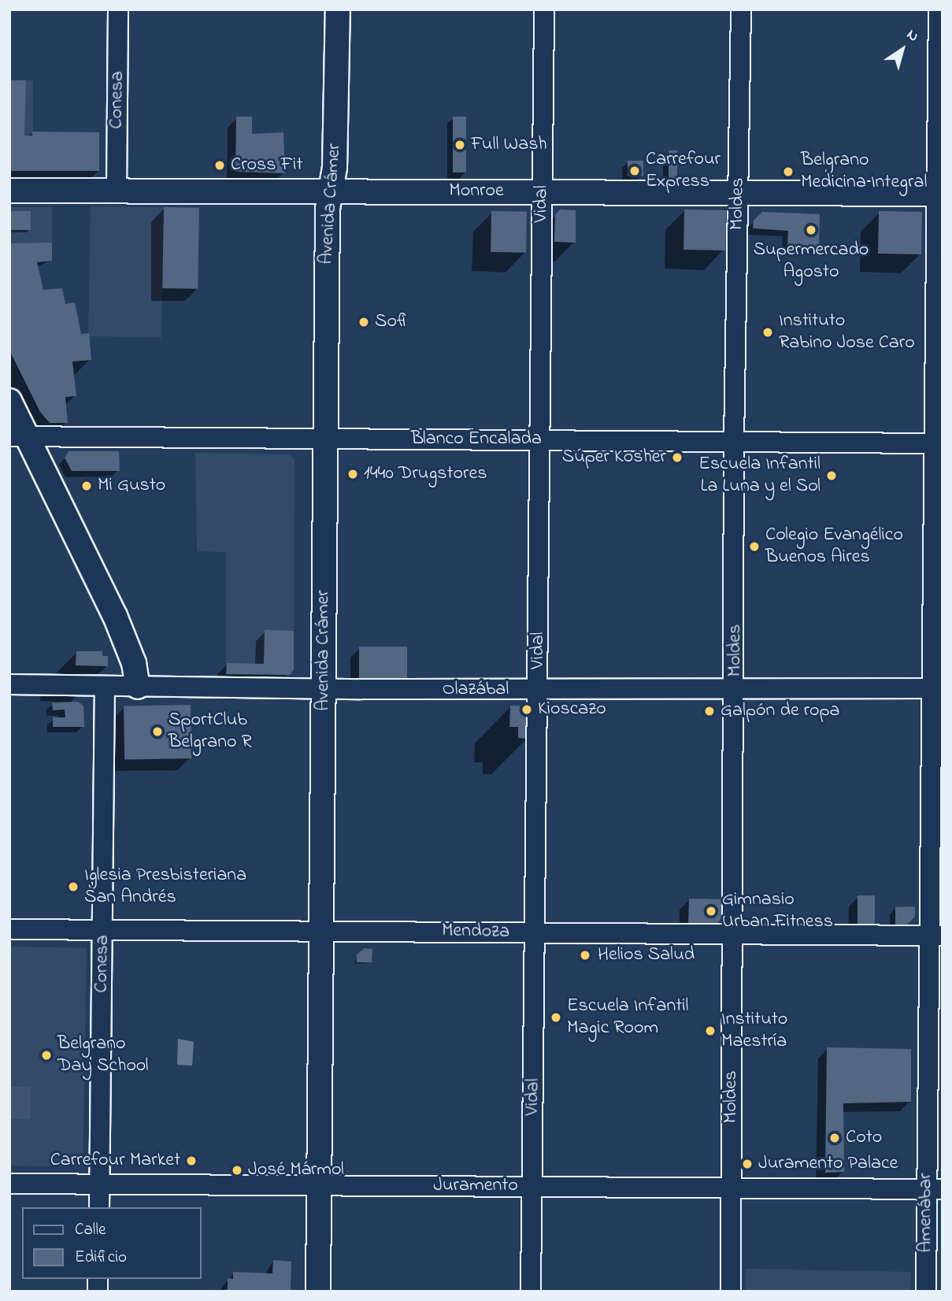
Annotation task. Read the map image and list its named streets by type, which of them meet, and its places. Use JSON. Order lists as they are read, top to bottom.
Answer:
{
  "streets": {
    "main road": ["Monroe", "Avenida Crámer"],
    "street": [
      "Conesa",
      "Vidal",
      "Moldes",
      "Blanco Encalada",
      "Olazábal",
      "Mendoza",
      "Juramento",
      "Amenábar"
    ]
  },
  "crossings": [
    ["Conesa", "Monroe"],
    ["Conesa", "Olazábal"],
    ["Conesa", "Mendoza"],
    ["Conesa", "Juramento"],
    ["Monroe", "Avenida Crámer"],
    ["Monroe", "Vidal"],
    ["Monroe", "Moldes"],
    ["Monroe", "Amenábar"],
    ["Avenida Crámer", "Blanco Encalada"],
    ["Avenida Crámer", "Olazábal"],
    ["Avenida Crámer", "Mendoza"],
    ["Avenida Crámer", "Juramento"],
    ["Vidal", "Blanco Encalada"],
    ["Vidal", "Olazábal"],
    ["Vidal", "Mendoza"],
    ["Vidal", "Juramento"],
    ["Moldes", "Blanco Encalada"],
    ["Moldes", "Olazábal"],
    ["Moldes", "Mendoza"],
    ["Moldes", "Juramento"],
    ["Blanco Encalada", "Amenábar"],
    ["Olazábal", "Amenábar"],
    ["Mendoza", "Amenábar"],
    ["Juramento", "Amenábar"]
  ],
  "places": [
    "Full Wash",
    "Cross Fit",
    "Carrefour Express",
    "Belgrano Medicina Integral",
    "Supermercado Agosto",
    "Sofi",
    "Instituto Rabino Jose Caro",
    "Súper Kosher",
    "1440 Drugstores",
    "Escuela Infantil La Luna y el Sol",
    "Mi Gusto",
    "Colegio Evangélico Buenos Aires",
    "Kioscazo",
    "Galpón de ropa",
    "SportClub Belgrano R",
    "Iglesia Presbisteriana San Andrés",
    "Gimnasio Urban Fitness",
    "Helios Salud",
    "Escuela Infantil Magic Room",
    "Instituto Maestría",
    "Belgrano Day School",
    "Coto",
    "Carrefour Market",
    "Juramento Palace",
    "José Mármol"
  ],
  "legend": ["Calle", "Edificio"],
  "north": "top right"
}
